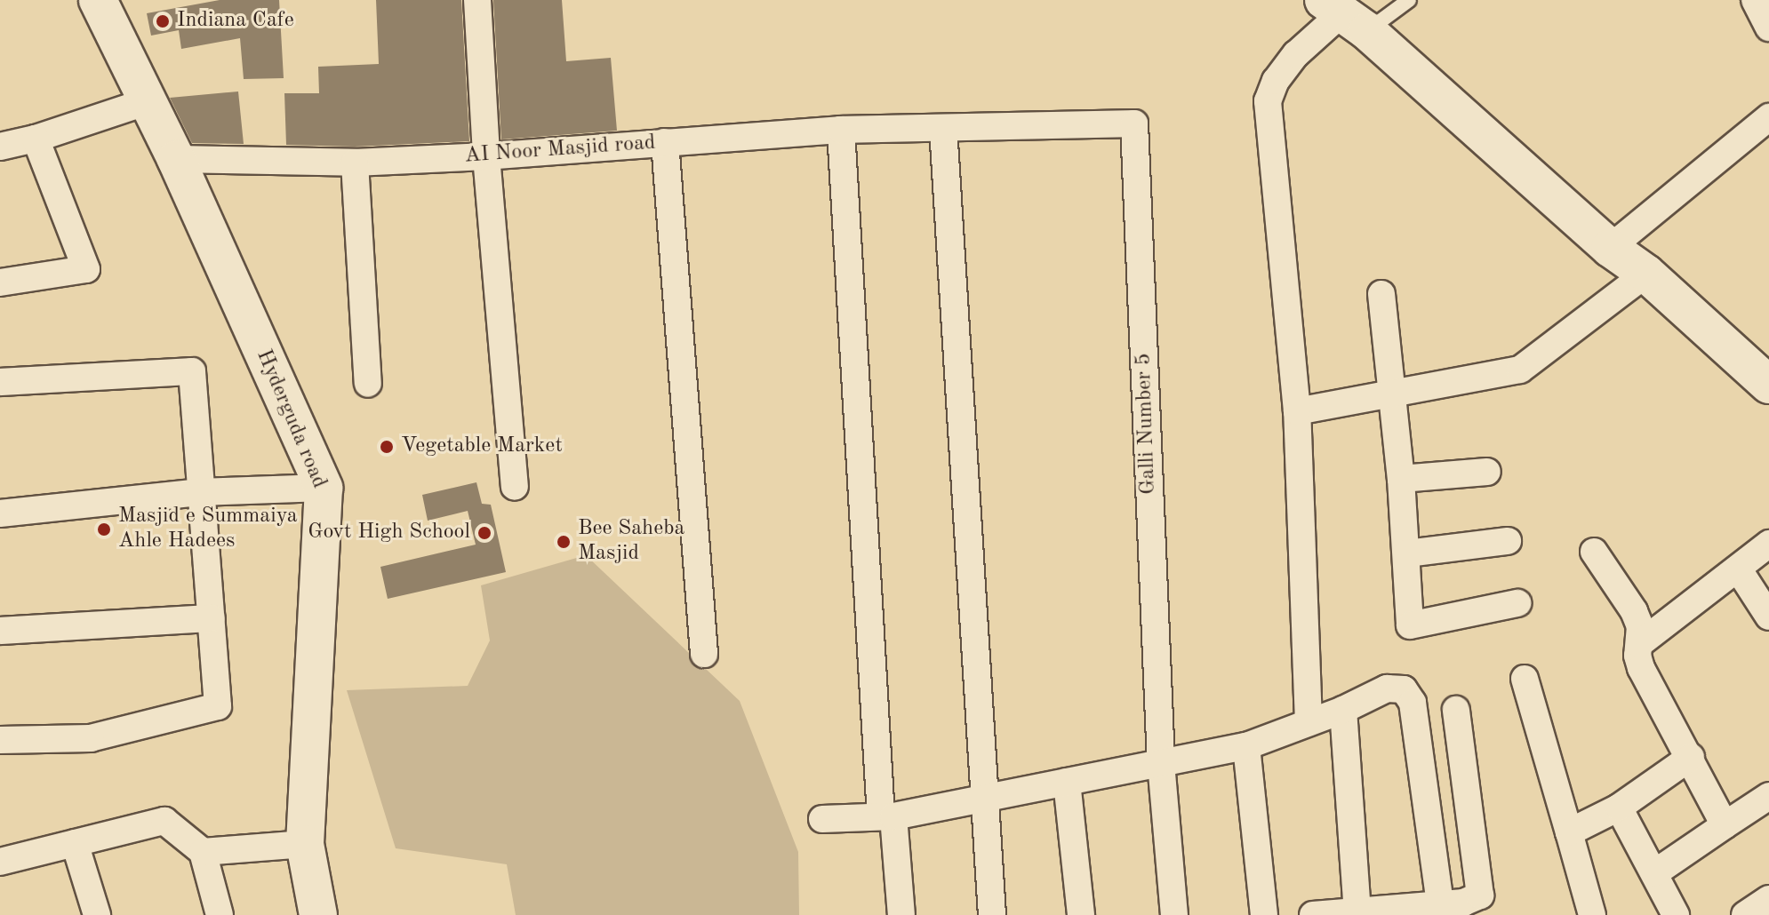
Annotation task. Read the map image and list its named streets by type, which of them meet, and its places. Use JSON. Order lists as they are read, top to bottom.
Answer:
{
  "streets": {
    "street": ["AI Noor Masjid road", "Hyderguda road", "Galli Number 5"]
  },
  "crossings": [
    ["AI Noor Masjid road", "Hyderguda road"],
    ["AI Noor Masjid road", "Galli Number 5"]
  ],
  "places": [
    "Indiana Cafe",
    "Vegetable Market",
    "Masjid e Summaiya Ahle Hadees",
    "Govt High School",
    "Bee Saheba Masjid"
  ]
}
